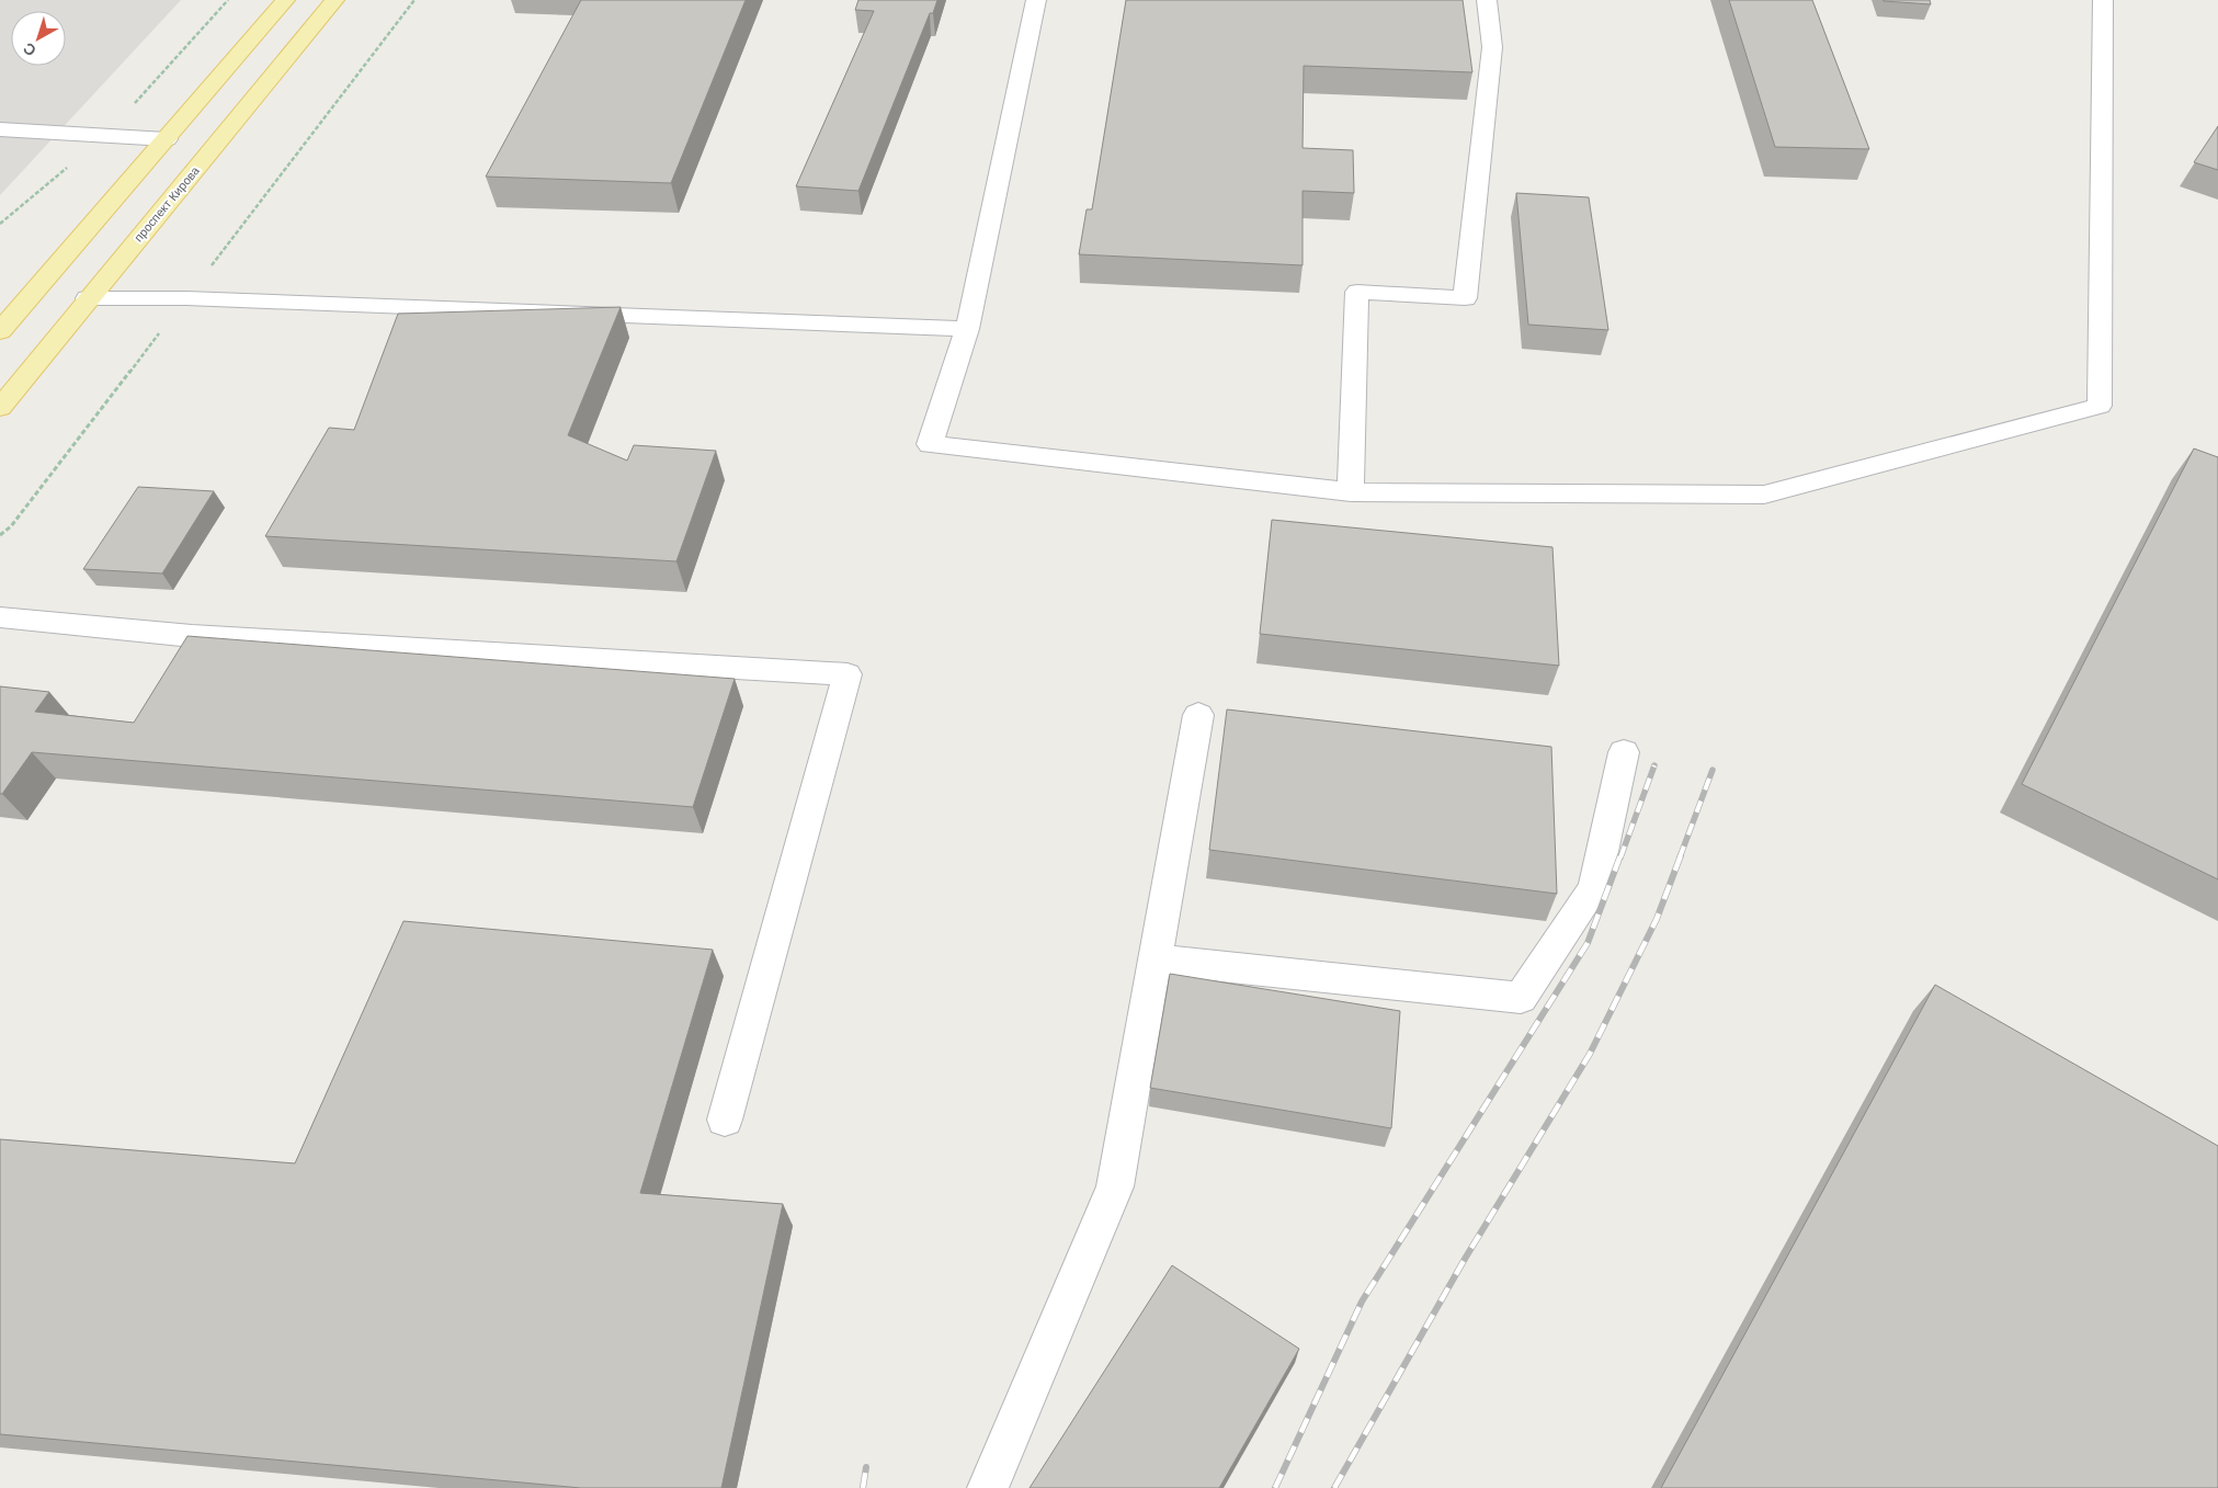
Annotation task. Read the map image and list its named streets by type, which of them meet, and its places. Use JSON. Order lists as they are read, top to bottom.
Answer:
{
  "streets": {
    "main road": ["проспект Кирова"]
  },
  "north": "bottom left"
}
